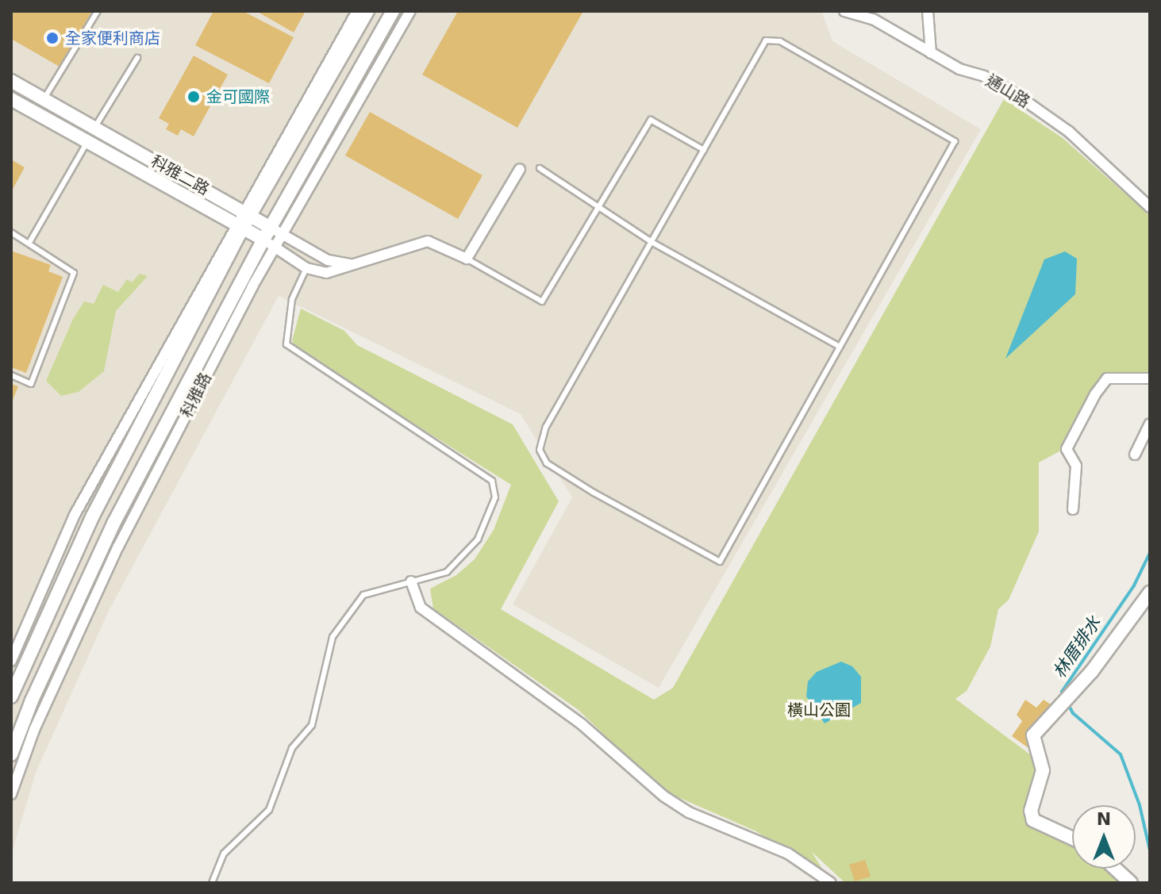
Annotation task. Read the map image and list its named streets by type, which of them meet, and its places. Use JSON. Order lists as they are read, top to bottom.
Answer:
{
  "streets": {
    "street": ["通山路", "科雅二路", "科雅路"]
  },
  "crossings": [
    ["科雅二路", "科雅路"]
  ],
  "water": ["林厝排水"],
  "parks": ["橫山公園"],
  "places": ["全家便利商店", "金可國際"],
  "north": "top"
}
